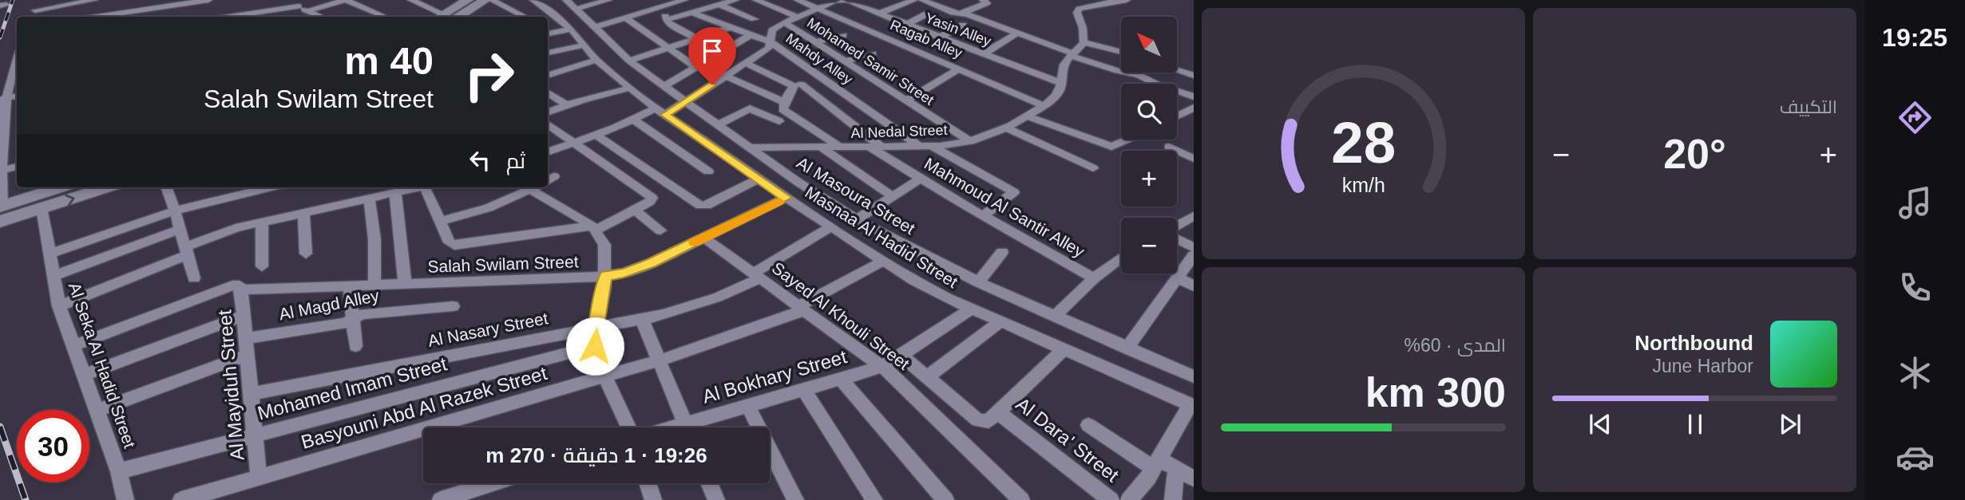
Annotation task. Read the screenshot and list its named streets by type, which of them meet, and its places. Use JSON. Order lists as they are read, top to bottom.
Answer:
{
  "streets": {
    "street": [
      "Yasin Alley",
      "Ragab Alley",
      "Mahdy Alley",
      "Mohamed Samir Street",
      "Al Nedal Street",
      "Al Masoura Street",
      "Mahmoud Al Santir Alley",
      "Masnaa Al Hadid Street",
      "Salah Swilam Street",
      "Al Magd Alley",
      "Sayed Al Khouli Street",
      "Al Nasary Street",
      "Al Seka Al Hadid Street",
      "Al Bokhary Street",
      "Al Mayiduh Street",
      "Mohamed Imam Street",
      "Basyouni Abd Al Razek Street",
      "Al Dara' Street"
    ]
  },
  "crossings": [
    ["Yasin Alley", "Al Nedal Street"],
    ["Ragab Alley", "Al Nedal Street"],
    ["Mahdy Alley", "Al Nedal Street"],
    ["Mohamed Samir Street", "Al Nedal Street"],
    ["Al Nedal Street", "Al Masoura Street"],
    ["Al Nedal Street", "Mahmoud Al Santir Alley"],
    ["Masnaa Al Hadid Street", "Salah Swilam Street"],
    ["Masnaa Al Hadid Street", "Al Nasary Street"],
    ["Masnaa Al Hadid Street", "Al Bokhary Street"],
    ["Masnaa Al Hadid Street", "Basyouni Abd Al Razek Street"],
    ["Salah Swilam Street", "Sayed Al Khouli Street"],
    ["Salah Swilam Street", "Al Seka Al Hadid Street"],
    ["Salah Swilam Street", "Al Mayiduh Street"],
    ["Al Magd Alley", "Al Mayiduh Street"],
    ["Sayed Al Khouli Street", "Al Nasary Street"],
    ["Sayed Al Khouli Street", "Al Bokhary Street"],
    ["Sayed Al Khouli Street", "Basyouni Abd Al Razek Street"],
    ["Al Nasary Street", "Al Mayiduh Street"],
    ["Al Seka Al Hadid Street", "Mohamed Imam Street"],
    ["Al Mayiduh Street", "Mohamed Imam Street"],
    ["Al Mayiduh Street", "Basyouni Abd Al Razek Street"]
  ],
  "north": "top left",
  "page": {
    "tabs": "19:25",
    "tile": [
      "التكييف",
      ["المدى · 60%", "300 km"]
    ],
    "map_buttons": ["+", "−"],
    "turn": ["40 m", "Salah Swilam Street"],
    "heat": ["−", "20°", "+"],
    "then": "ثم",
    "song": ["Northbound", "June Harbor"],
    "limit": "30",
    "trip": "19:26 · 1 دقيقة · 270 m",
    "gauge": ["28", "km/h"]
  }
}
